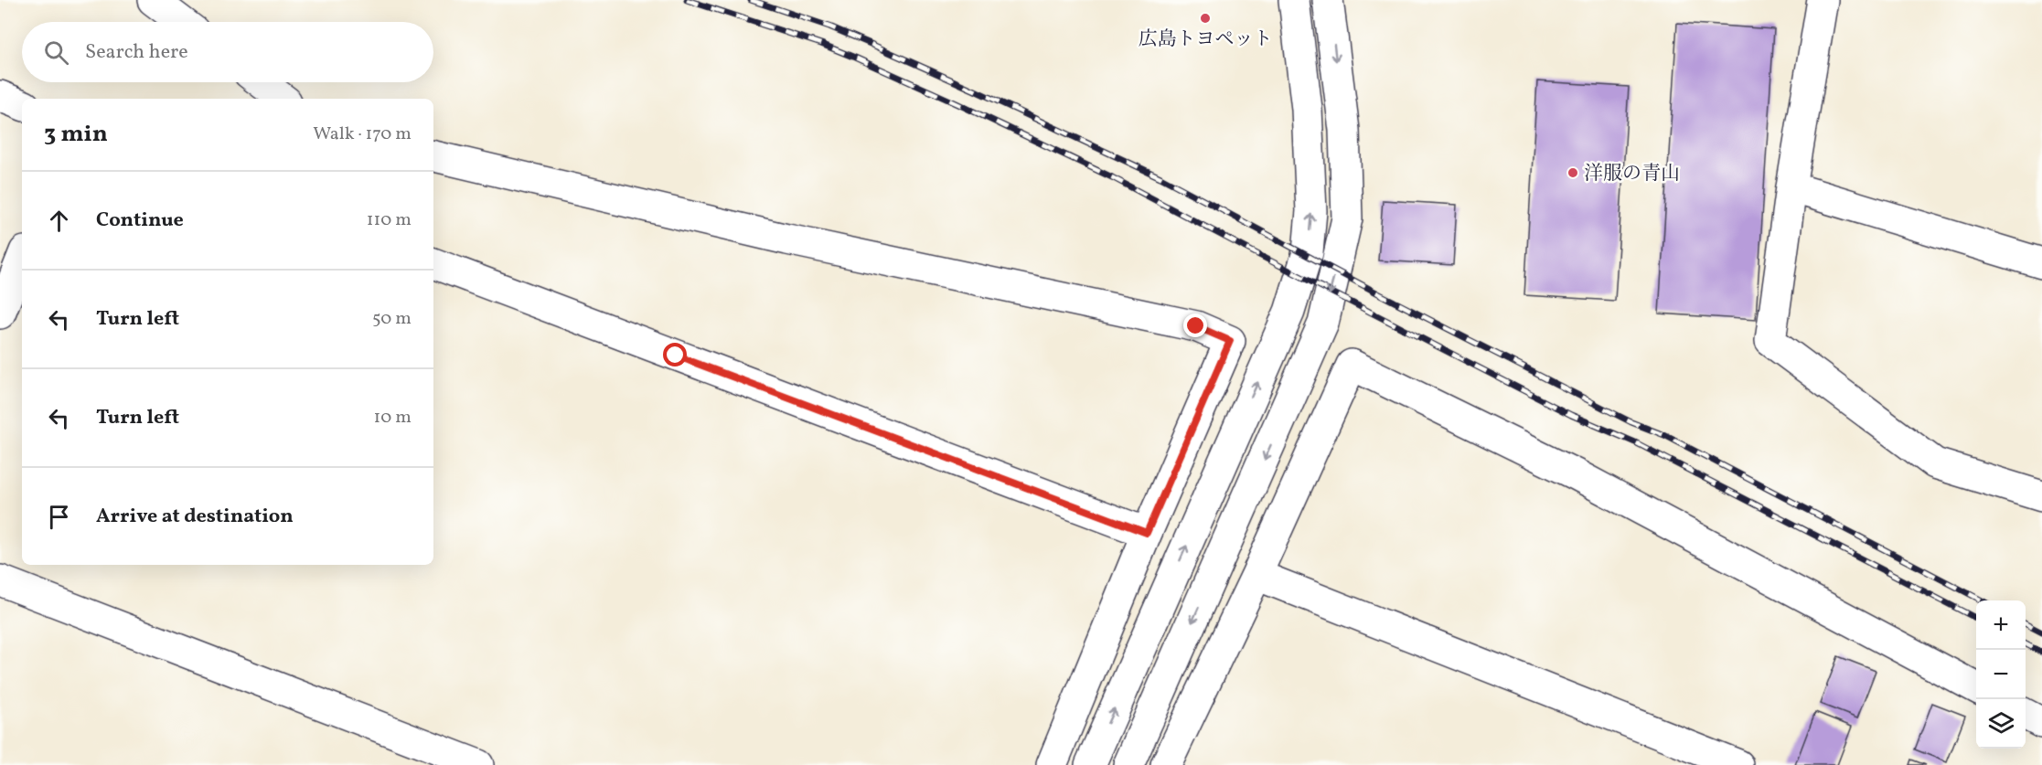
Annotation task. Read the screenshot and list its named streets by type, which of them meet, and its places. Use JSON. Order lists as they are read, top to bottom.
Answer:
{
  "places": ["広島トヨペット", "洋服の青山"],
  "page": {
    "search": "Search here",
    "heading": ["3 min", "Walk · 170 m"],
    "list": [
      ["Continue", "110 m"],
      ["Turn left", "50 m"],
      ["Turn left", "10 m"],
      "Arrive at destination"
    ],
    "map_buttons": ["+", "−"]
  }
}
